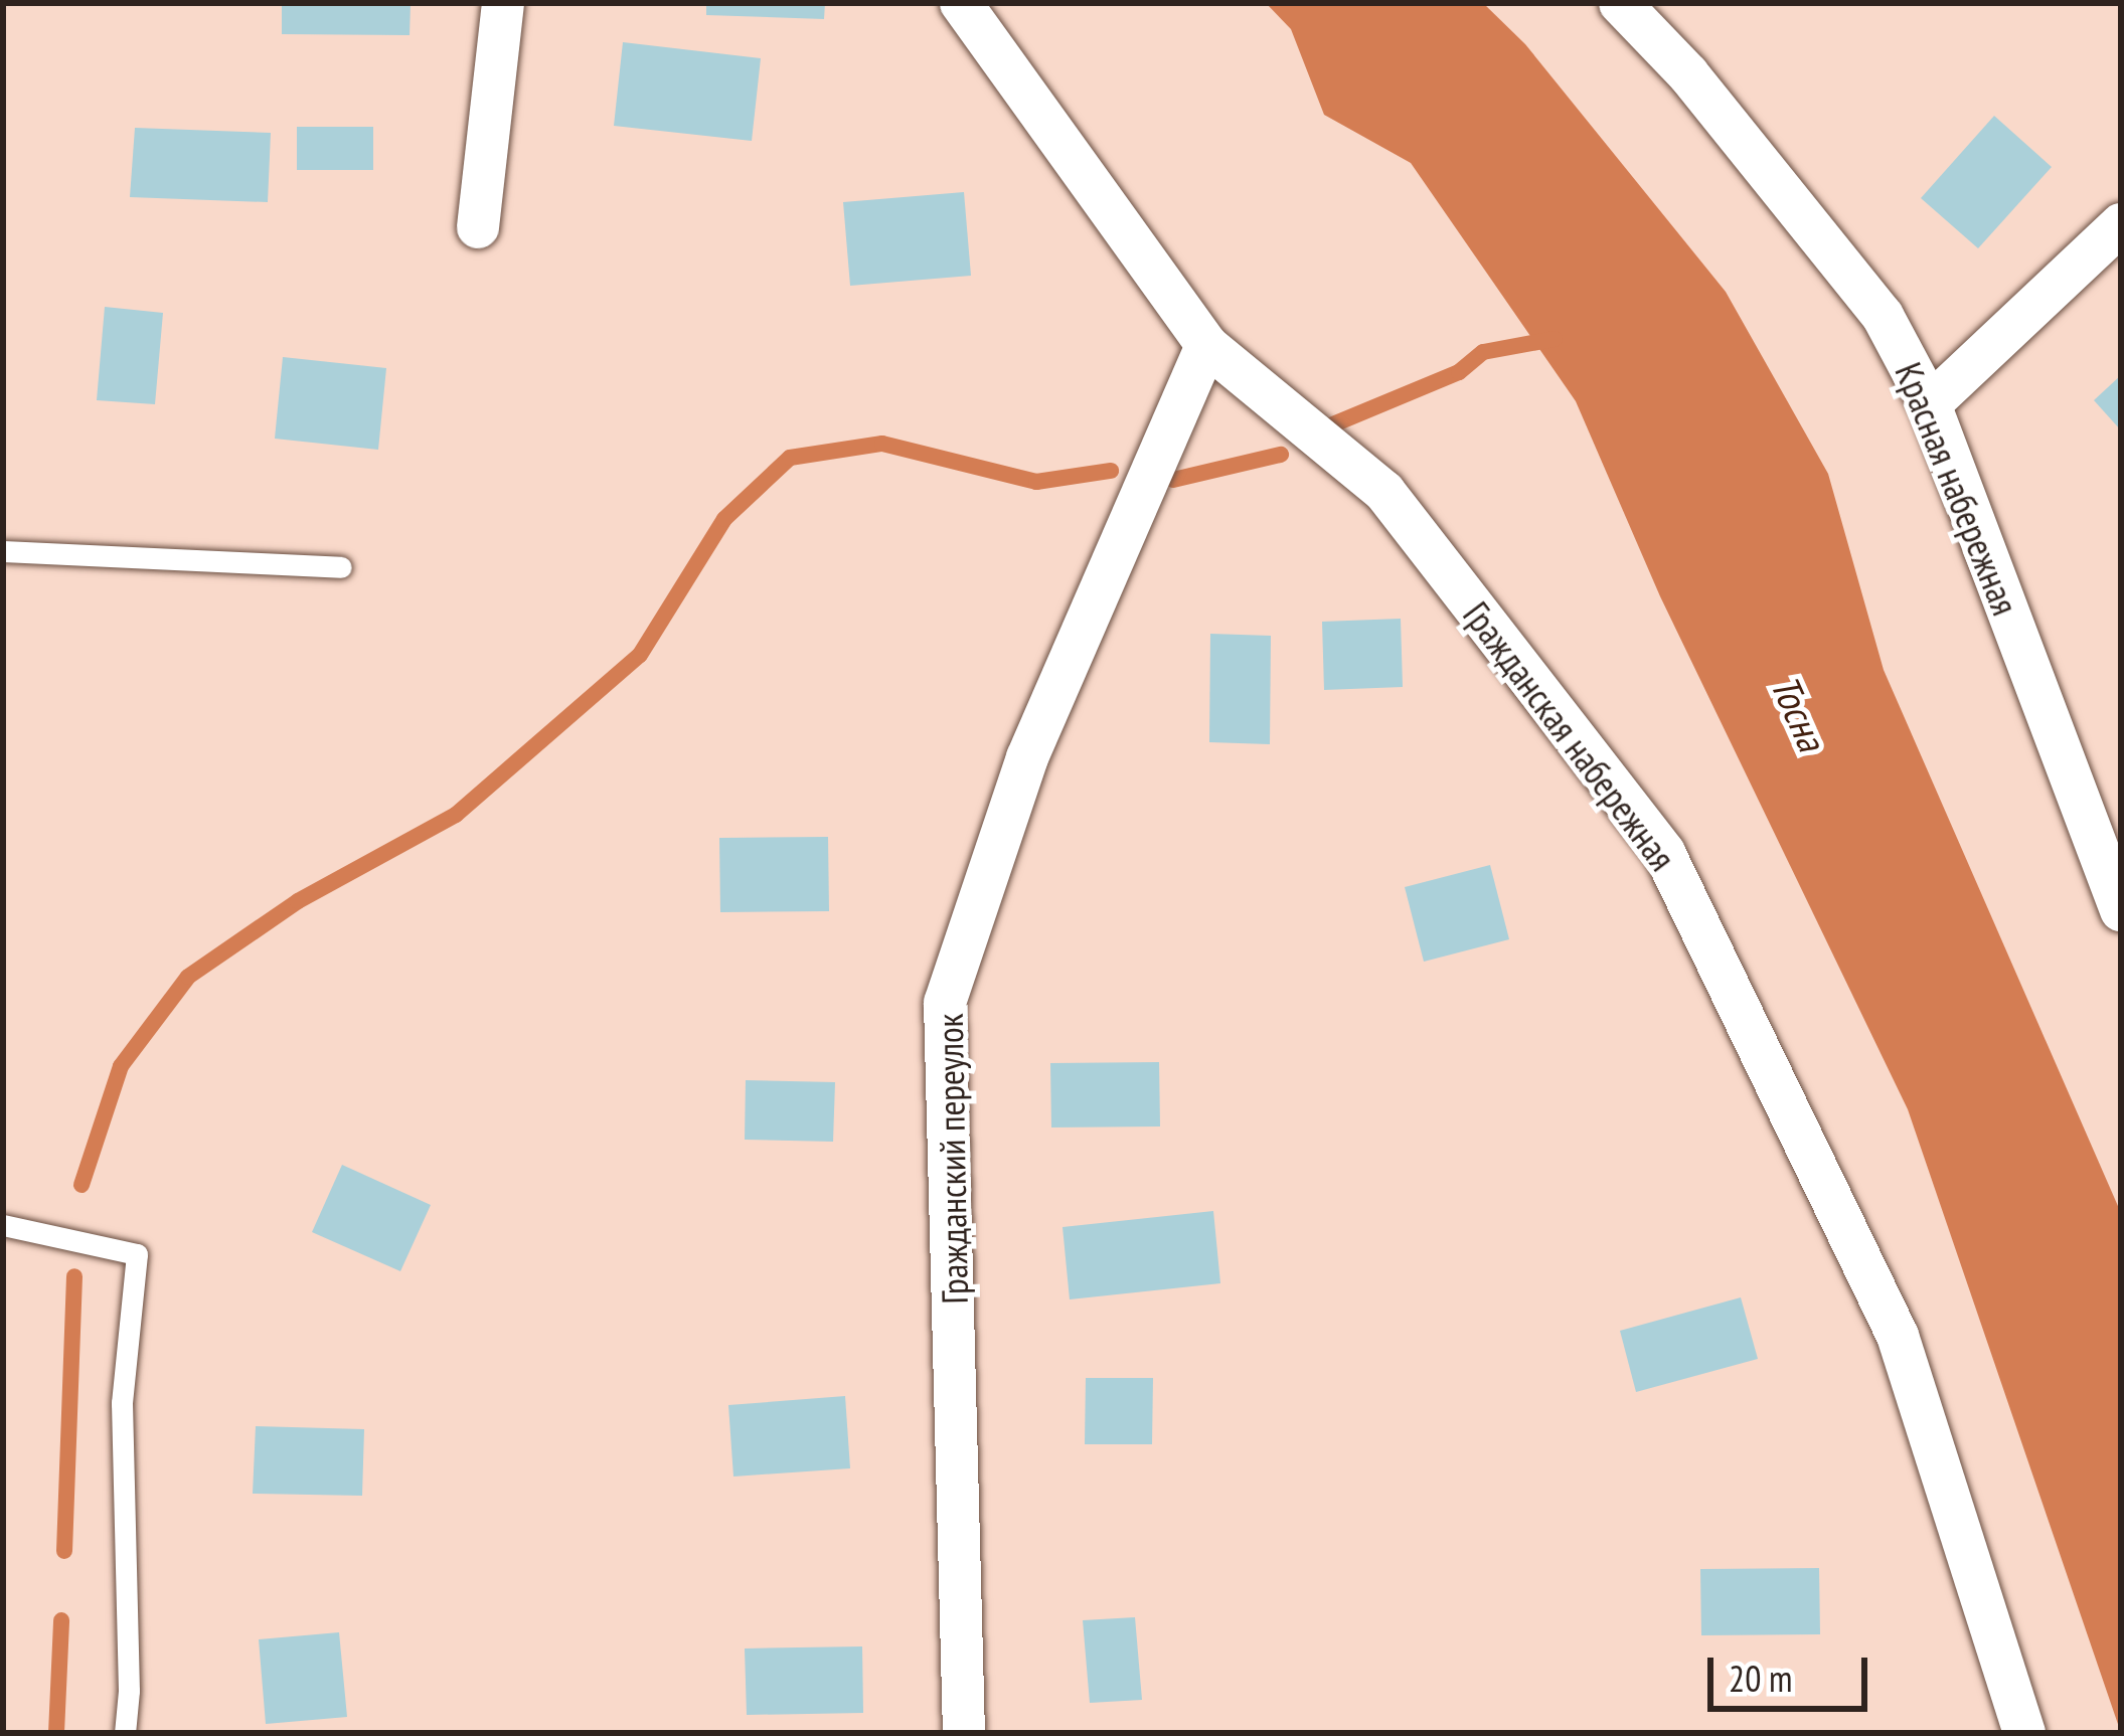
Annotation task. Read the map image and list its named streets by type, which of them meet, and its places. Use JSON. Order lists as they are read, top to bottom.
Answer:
{
  "streets": {
    "street": ["Красная набережная", "Гражданская набережная", "Гражданский переулок"]
  },
  "crossings": [
    ["Гражданская набережная", "Гражданский переулок"]
  ],
  "water": ["Тосна"],
  "scale_bar": "20 m"
}
